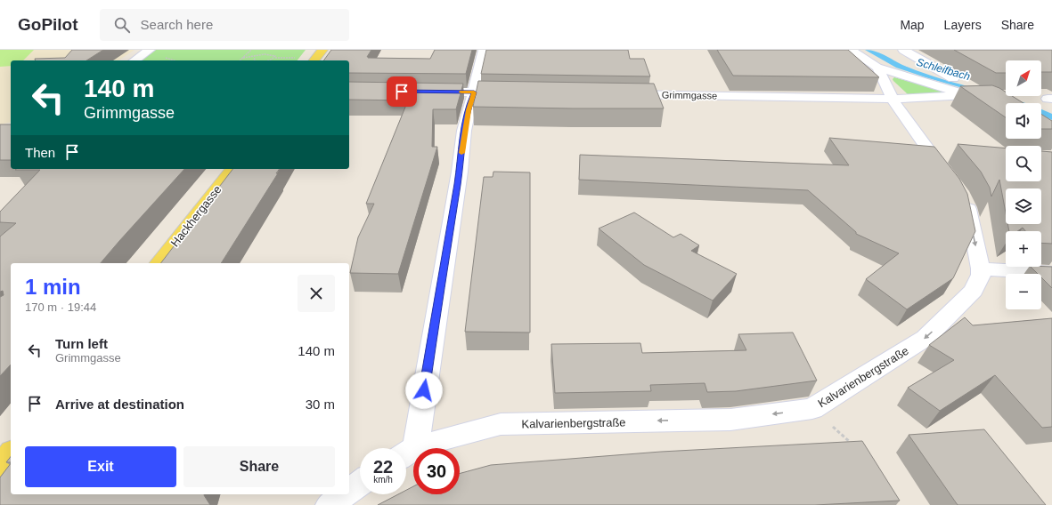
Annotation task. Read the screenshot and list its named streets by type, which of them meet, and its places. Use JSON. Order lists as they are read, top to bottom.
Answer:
{
  "streets": {
    "main road": ["Hackhergasse"],
    "street": ["Grimmgasse", "Kalvarienbergstraße"]
  },
  "crossings": [
    ["Grimmgasse", "Kalvarienbergstraße"]
  ],
  "water": ["Schleifbach"],
  "north": "top right",
  "page": {
    "header": "GoPilot",
    "search": "Search here",
    "nav": ["Map", "Layers", "Share"],
    "map_buttons": ["+", "−"],
    "turn": ["140 m", "Grimmgasse"],
    "then": "Then",
    "heading": ["1 min", "170 m · 19:44"],
    "list": [
      {
        "name": "Turn left",
        "note": "Grimmgasse",
        "value": "140 m"
      },
      {
        "name": "Arrive at destination",
        "value": "30 m"
      }
    ],
    "buttons": ["Exit", "Share"],
    "speed": "22 km/h",
    "limit": "30"
  }
}
